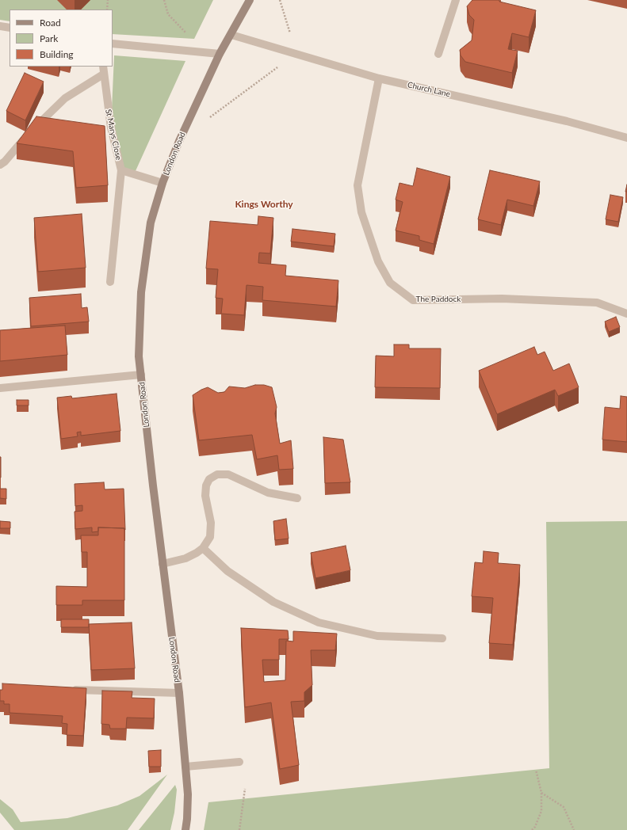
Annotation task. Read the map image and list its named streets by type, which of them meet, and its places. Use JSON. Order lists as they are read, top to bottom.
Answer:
{
  "streets": {
    "main road": ["London Road"],
    "street": ["Church Lane", "St Marys Close", "The Paddock"]
  },
  "crossings": [
    ["Church Lane", "London Road"],
    ["Church Lane", "The Paddock"],
    ["St Marys Close", "London Road"]
  ],
  "districts": ["Kings Worthy"],
  "legend": ["Road", "Park", "Building"]
}
